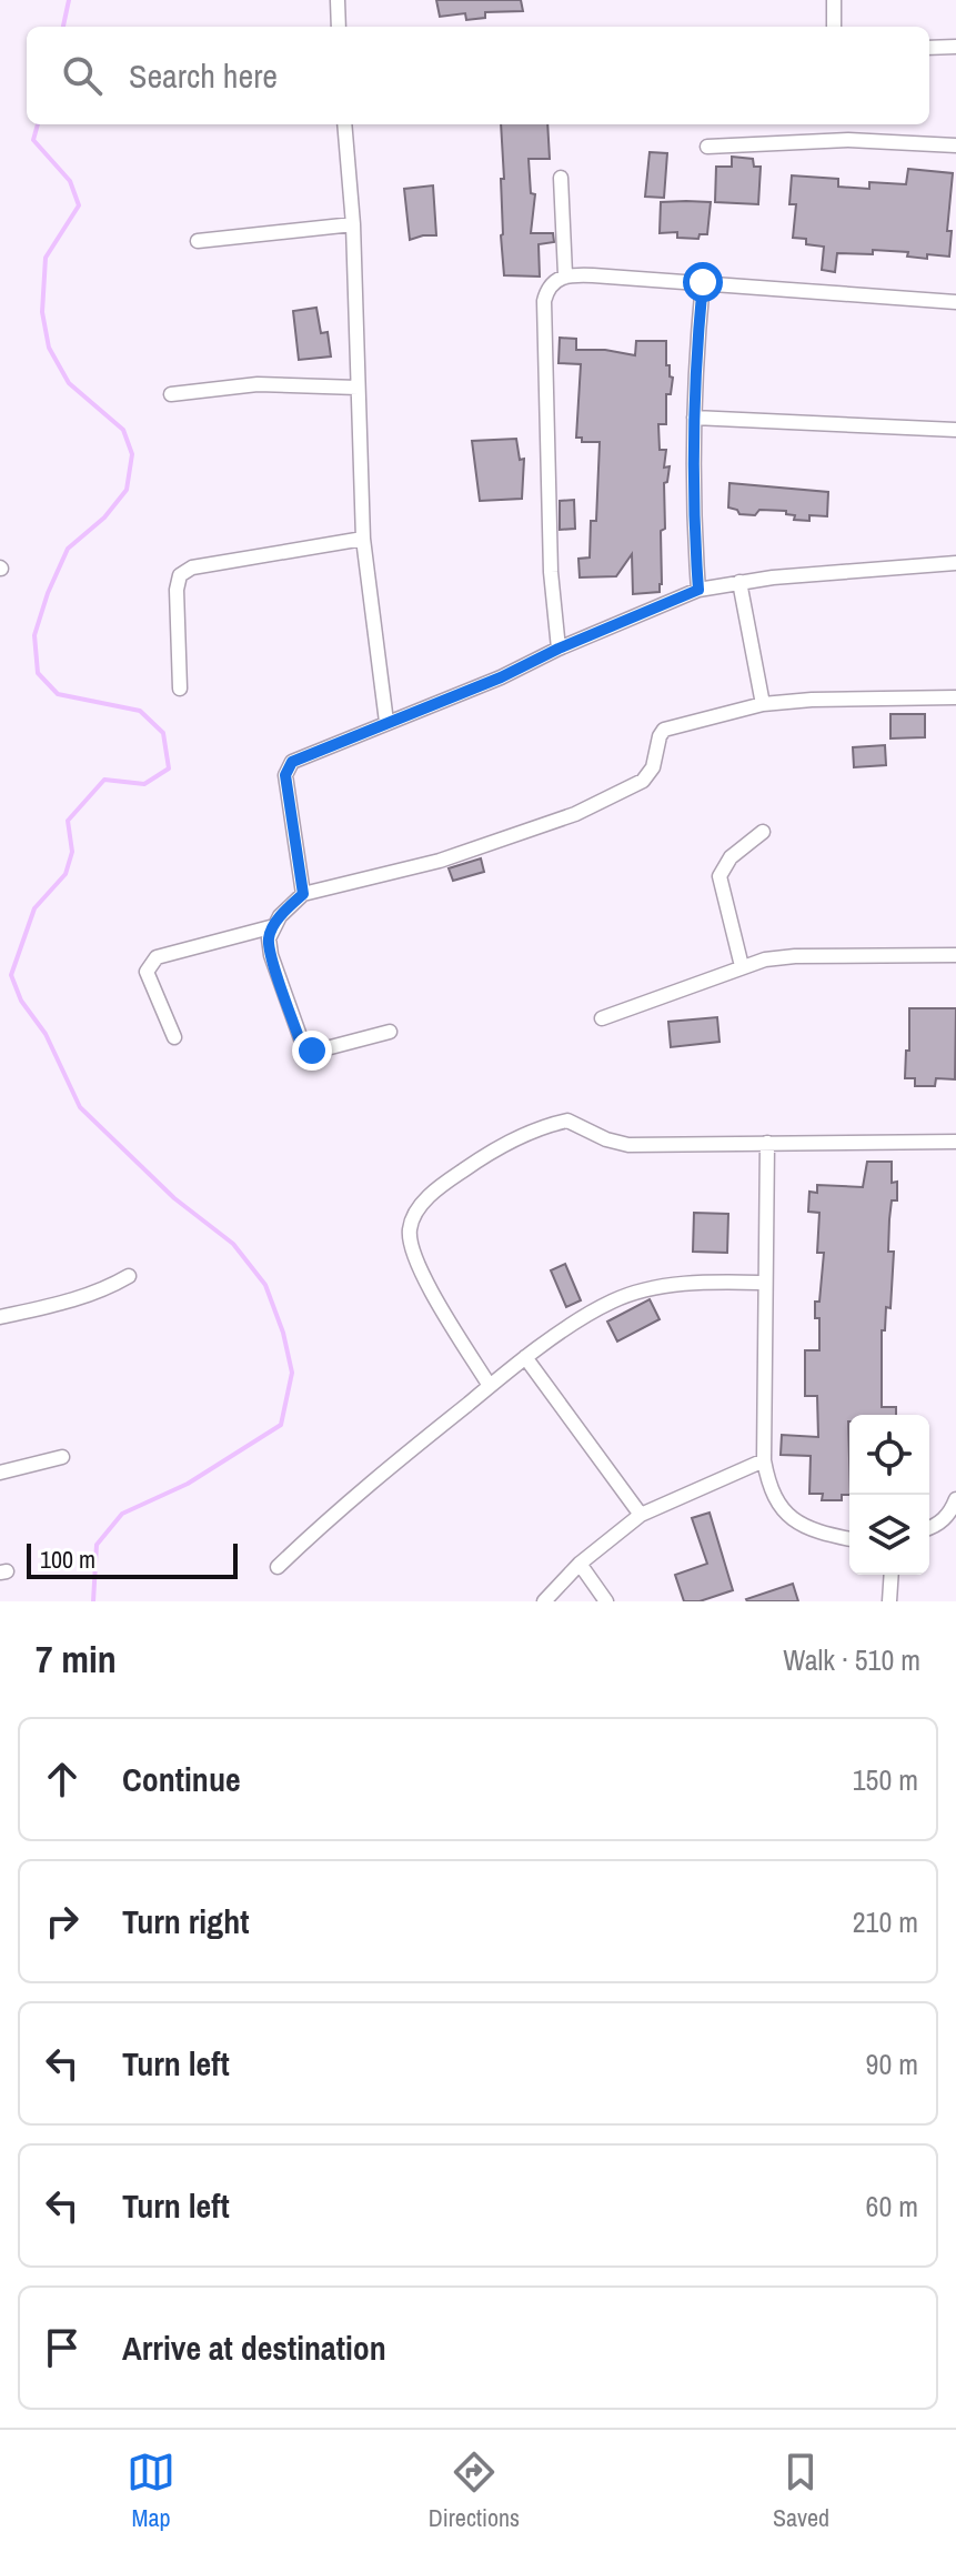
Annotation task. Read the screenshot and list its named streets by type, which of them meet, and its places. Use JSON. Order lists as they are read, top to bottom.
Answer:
{
  "scale_bar": "100 m",
  "page": {
    "search": "Search here",
    "scale": "100 m",
    "heading": ["7 min", "Walk · 510 m"],
    "list": [
      ["Continue", "150 m"],
      ["Turn right", "210 m"],
      ["Turn left", "90 m"],
      ["Turn left", "60 m"],
      "Arrive at destination"
    ],
    "nav": ["Map", "Directions", "Saved"]
  }
}
